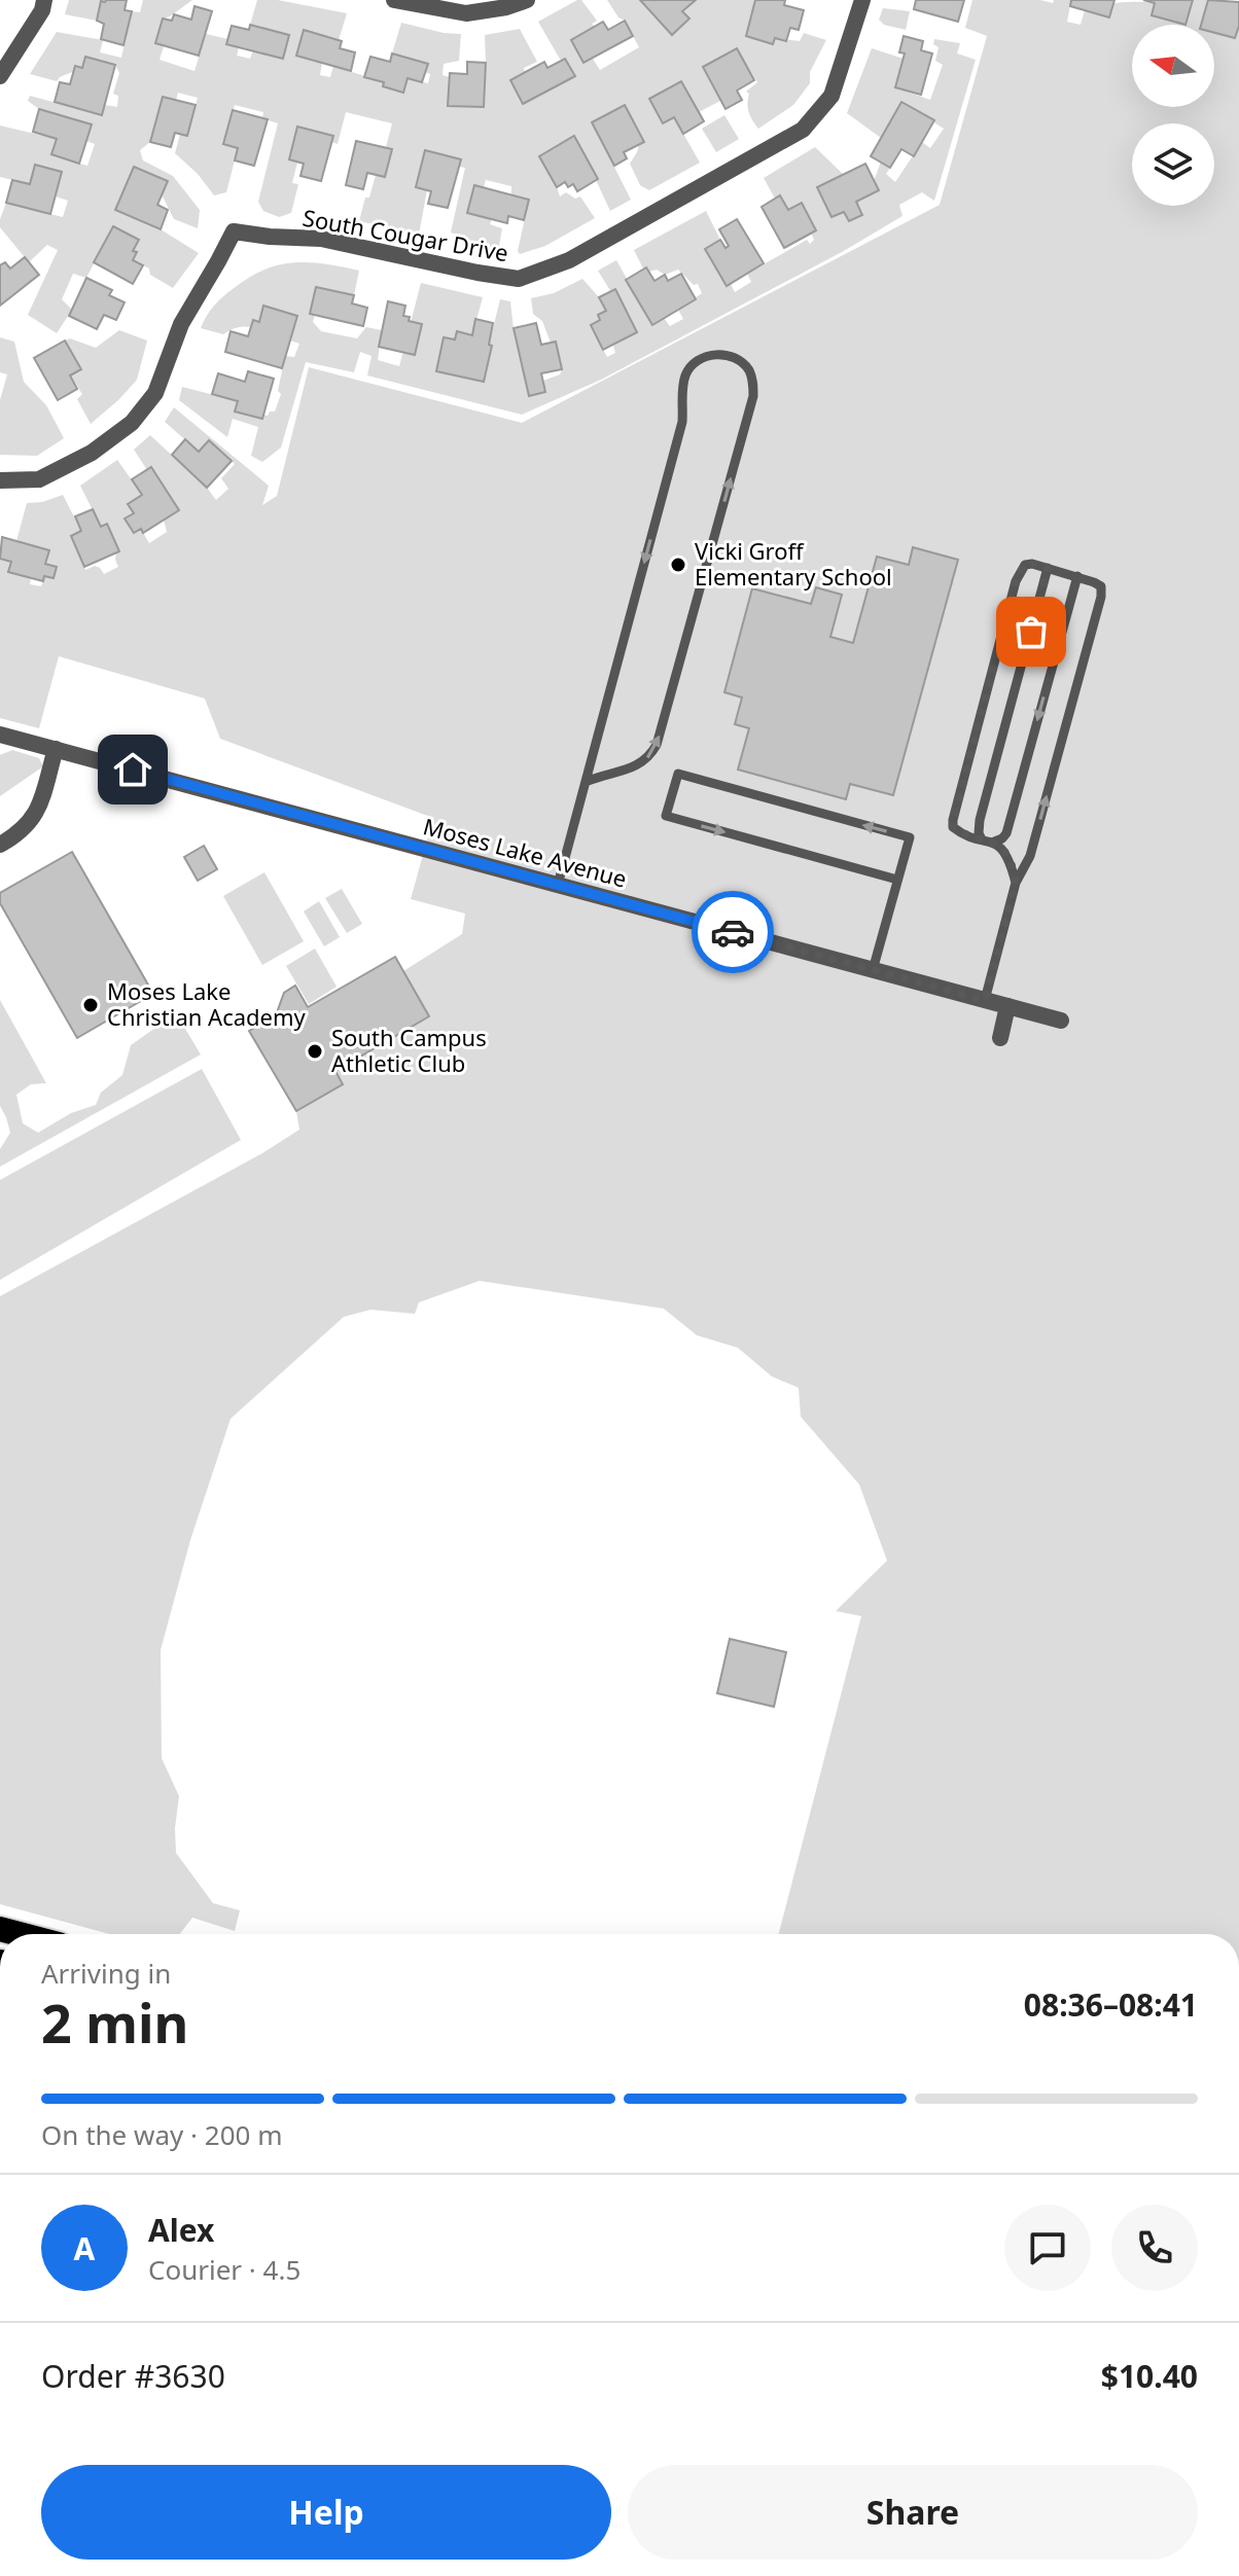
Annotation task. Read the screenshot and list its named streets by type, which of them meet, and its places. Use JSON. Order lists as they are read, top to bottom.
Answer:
{
  "streets": {
    "street": ["South Cougar Drive", "Moses Lake Avenue"]
  },
  "places": ["Vicki Groff Elementary School", "Moses Lake Christian Academy", "South Campus Athletic Club"],
  "north": "left",
  "page": {
    "heading": ["2 min", "Arriving in", "08:36–08:41"],
    "panel": [
      "Alex",
      "Courier · 4.5",
      "Order #3630",
      "$10.40"
    ],
    "bar": "On the way · 200 m",
    "round": "A",
    "buttons": ["Help", "Share"]
  }
}
